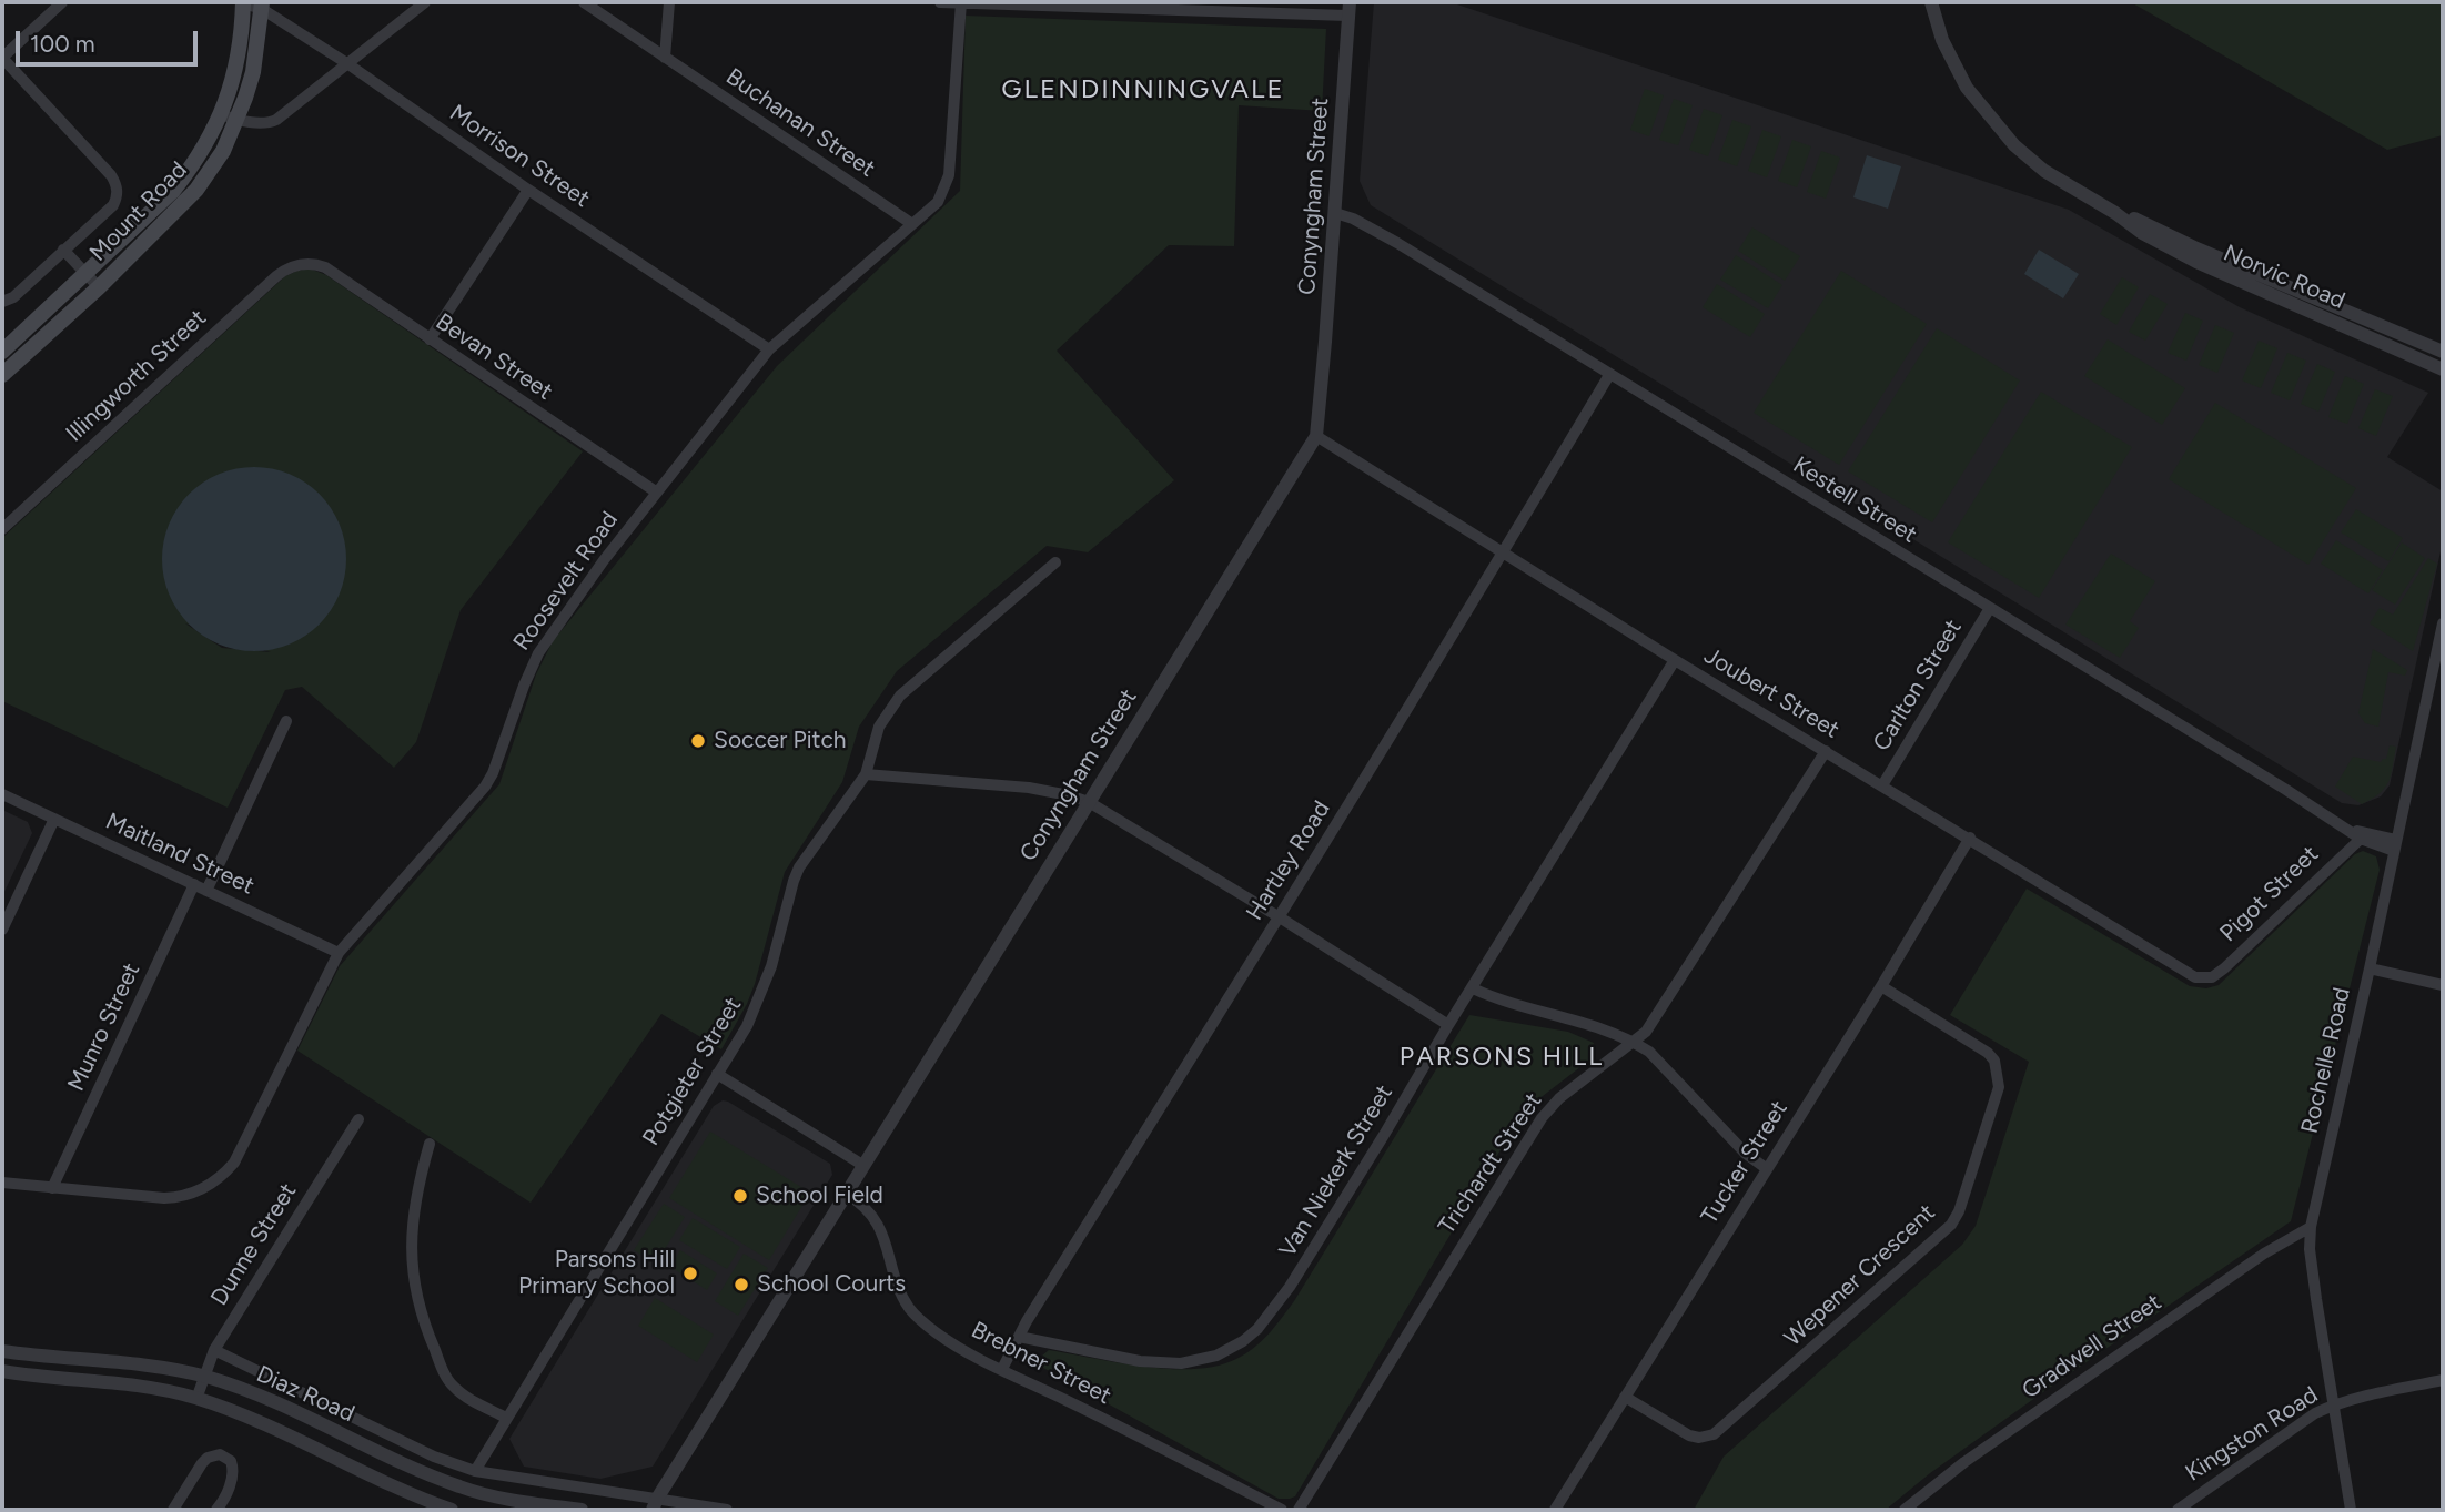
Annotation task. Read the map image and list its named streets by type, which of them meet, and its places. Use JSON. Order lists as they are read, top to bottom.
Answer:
{
  "streets": {
    "main road": ["Mount Road"],
    "street": [
      "Buchanan Street",
      "Morrison Street",
      "Conyngham Street",
      "Norvic Road",
      "Bevan Street",
      "Illingworth Street",
      "Kestell Street",
      "Roosevelt Road",
      "Carlton Street",
      "Joubert Street",
      "Maitland Street",
      "Hartley Road",
      "Pigot Street",
      "Munro Street",
      "Rochelle Road",
      "Potgieter Street",
      "Tucker Street",
      "Trichardt Street",
      "Van Niekerk Street",
      "Dunne Street",
      "Wepener Crescent",
      "Gradwell Street",
      "Brebner Street",
      "Diaz Road",
      "Kingston Road"
    ]
  },
  "crossings": [
    ["Buchanan Street", "Roosevelt Road"],
    ["Morrison Street", "Mount Road"],
    ["Morrison Street", "Roosevelt Road"],
    ["Conyngham Street", "Kestell Street"],
    ["Conyngham Street", "Joubert Street"],
    ["Conyngham Street", "Brebner Street"],
    ["Conyngham Street", "Diaz Road"],
    ["Bevan Street", "Illingworth Street"],
    ["Bevan Street", "Roosevelt Road"],
    ["Kestell Street", "Carlton Street"],
    ["Kestell Street", "Hartley Road"],
    ["Kestell Street", "Pigot Street"],
    ["Kestell Street", "Rochelle Road"],
    ["Roosevelt Road", "Maitland Street"],
    ["Roosevelt Road", "Munro Street"],
    ["Carlton Street", "Joubert Street"],
    ["Joubert Street", "Hartley Road"],
    ["Joubert Street", "Pigot Street"],
    ["Joubert Street", "Tucker Street"],
    ["Joubert Street", "Trichardt Street"],
    ["Joubert Street", "Van Niekerk Street"],
    ["Maitland Street", "Munro Street"],
    ["Hartley Road", "Van Niekerk Street"],
    ["Hartley Road", "Brebner Street"],
    ["Rochelle Road", "Gradwell Street"],
    ["Rochelle Road", "Kingston Road"],
    ["Potgieter Street", "Diaz Road"],
    ["Tucker Street", "Wepener Crescent"],
    ["Dunne Street", "Diaz Road"]
  ],
  "districts": ["GLENDINNINGVALE", "PARSONS HILL"],
  "places": [
    "Soccer Pitch",
    "School Field",
    "Parsons Hill Primary School",
    "School Courts"
  ],
  "scale_bar": "100 m"
}
